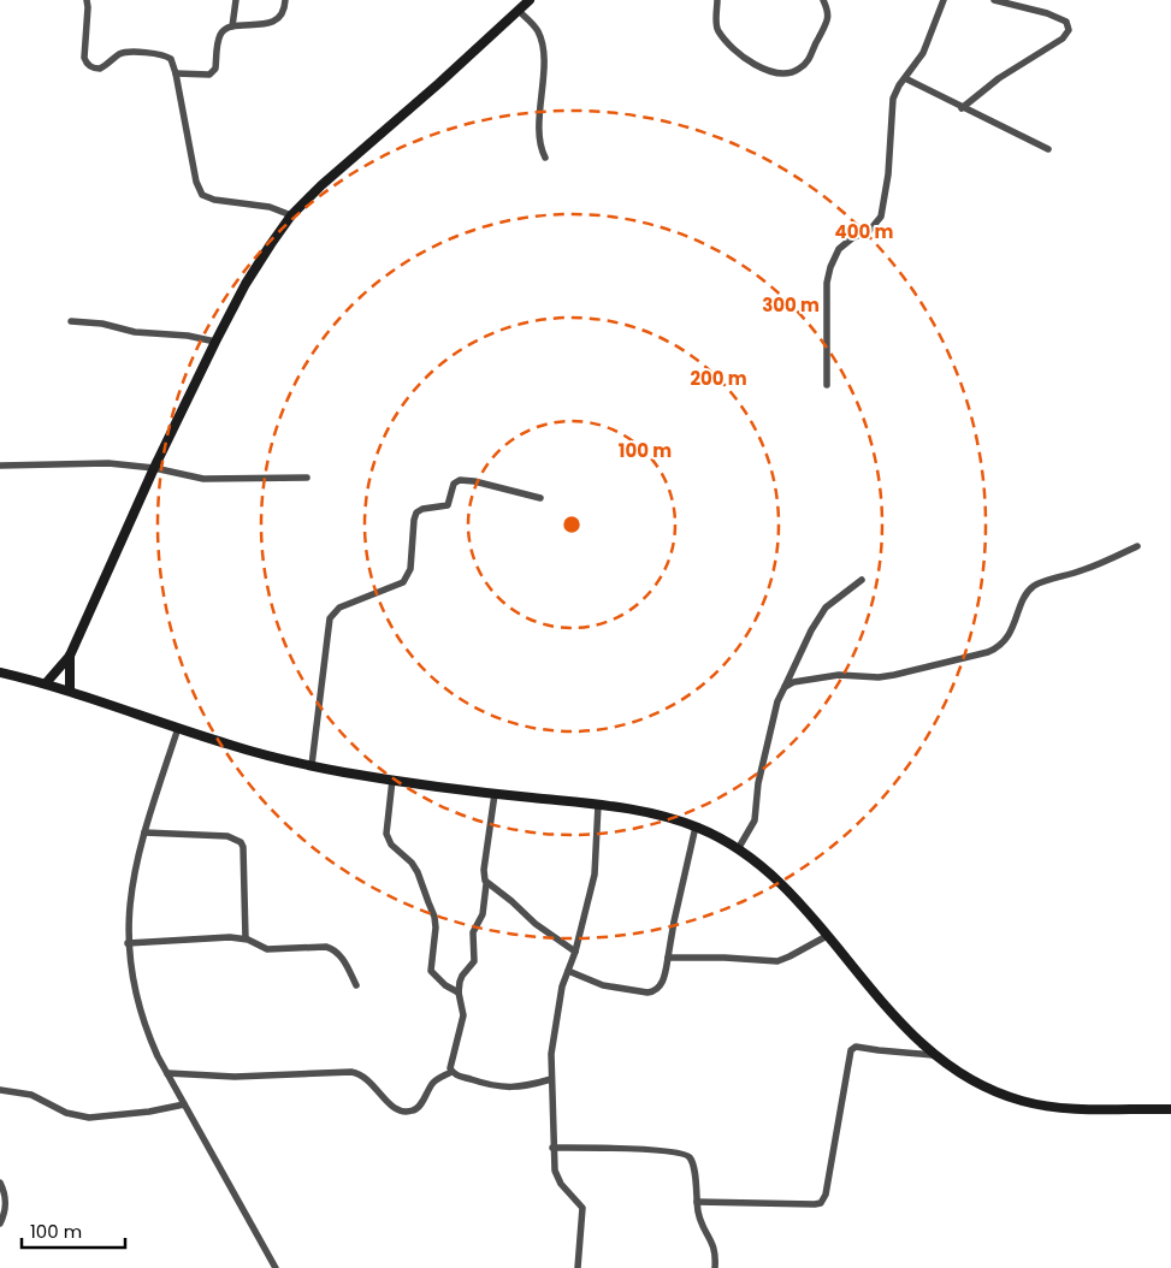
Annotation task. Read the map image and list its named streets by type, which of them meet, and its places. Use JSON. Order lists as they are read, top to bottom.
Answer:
{
  "scale_bar": "100 m",
  "rings": [
    "400 m",
    "300 m",
    "200 m",
    "100 m"
  ]
}
